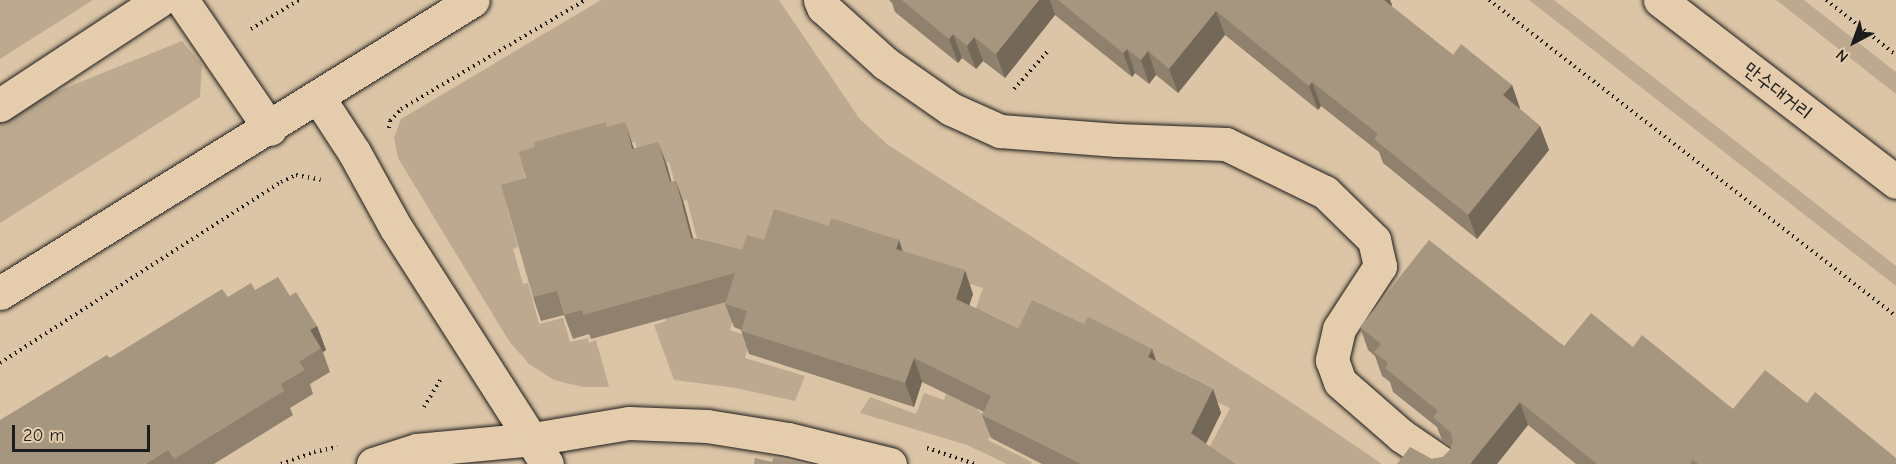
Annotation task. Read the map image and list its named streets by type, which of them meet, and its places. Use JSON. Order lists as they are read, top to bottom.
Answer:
{
  "streets": {
    "street": ["만수대거리"]
  },
  "scale_bar": "20 m",
  "north": "bottom left"
}
